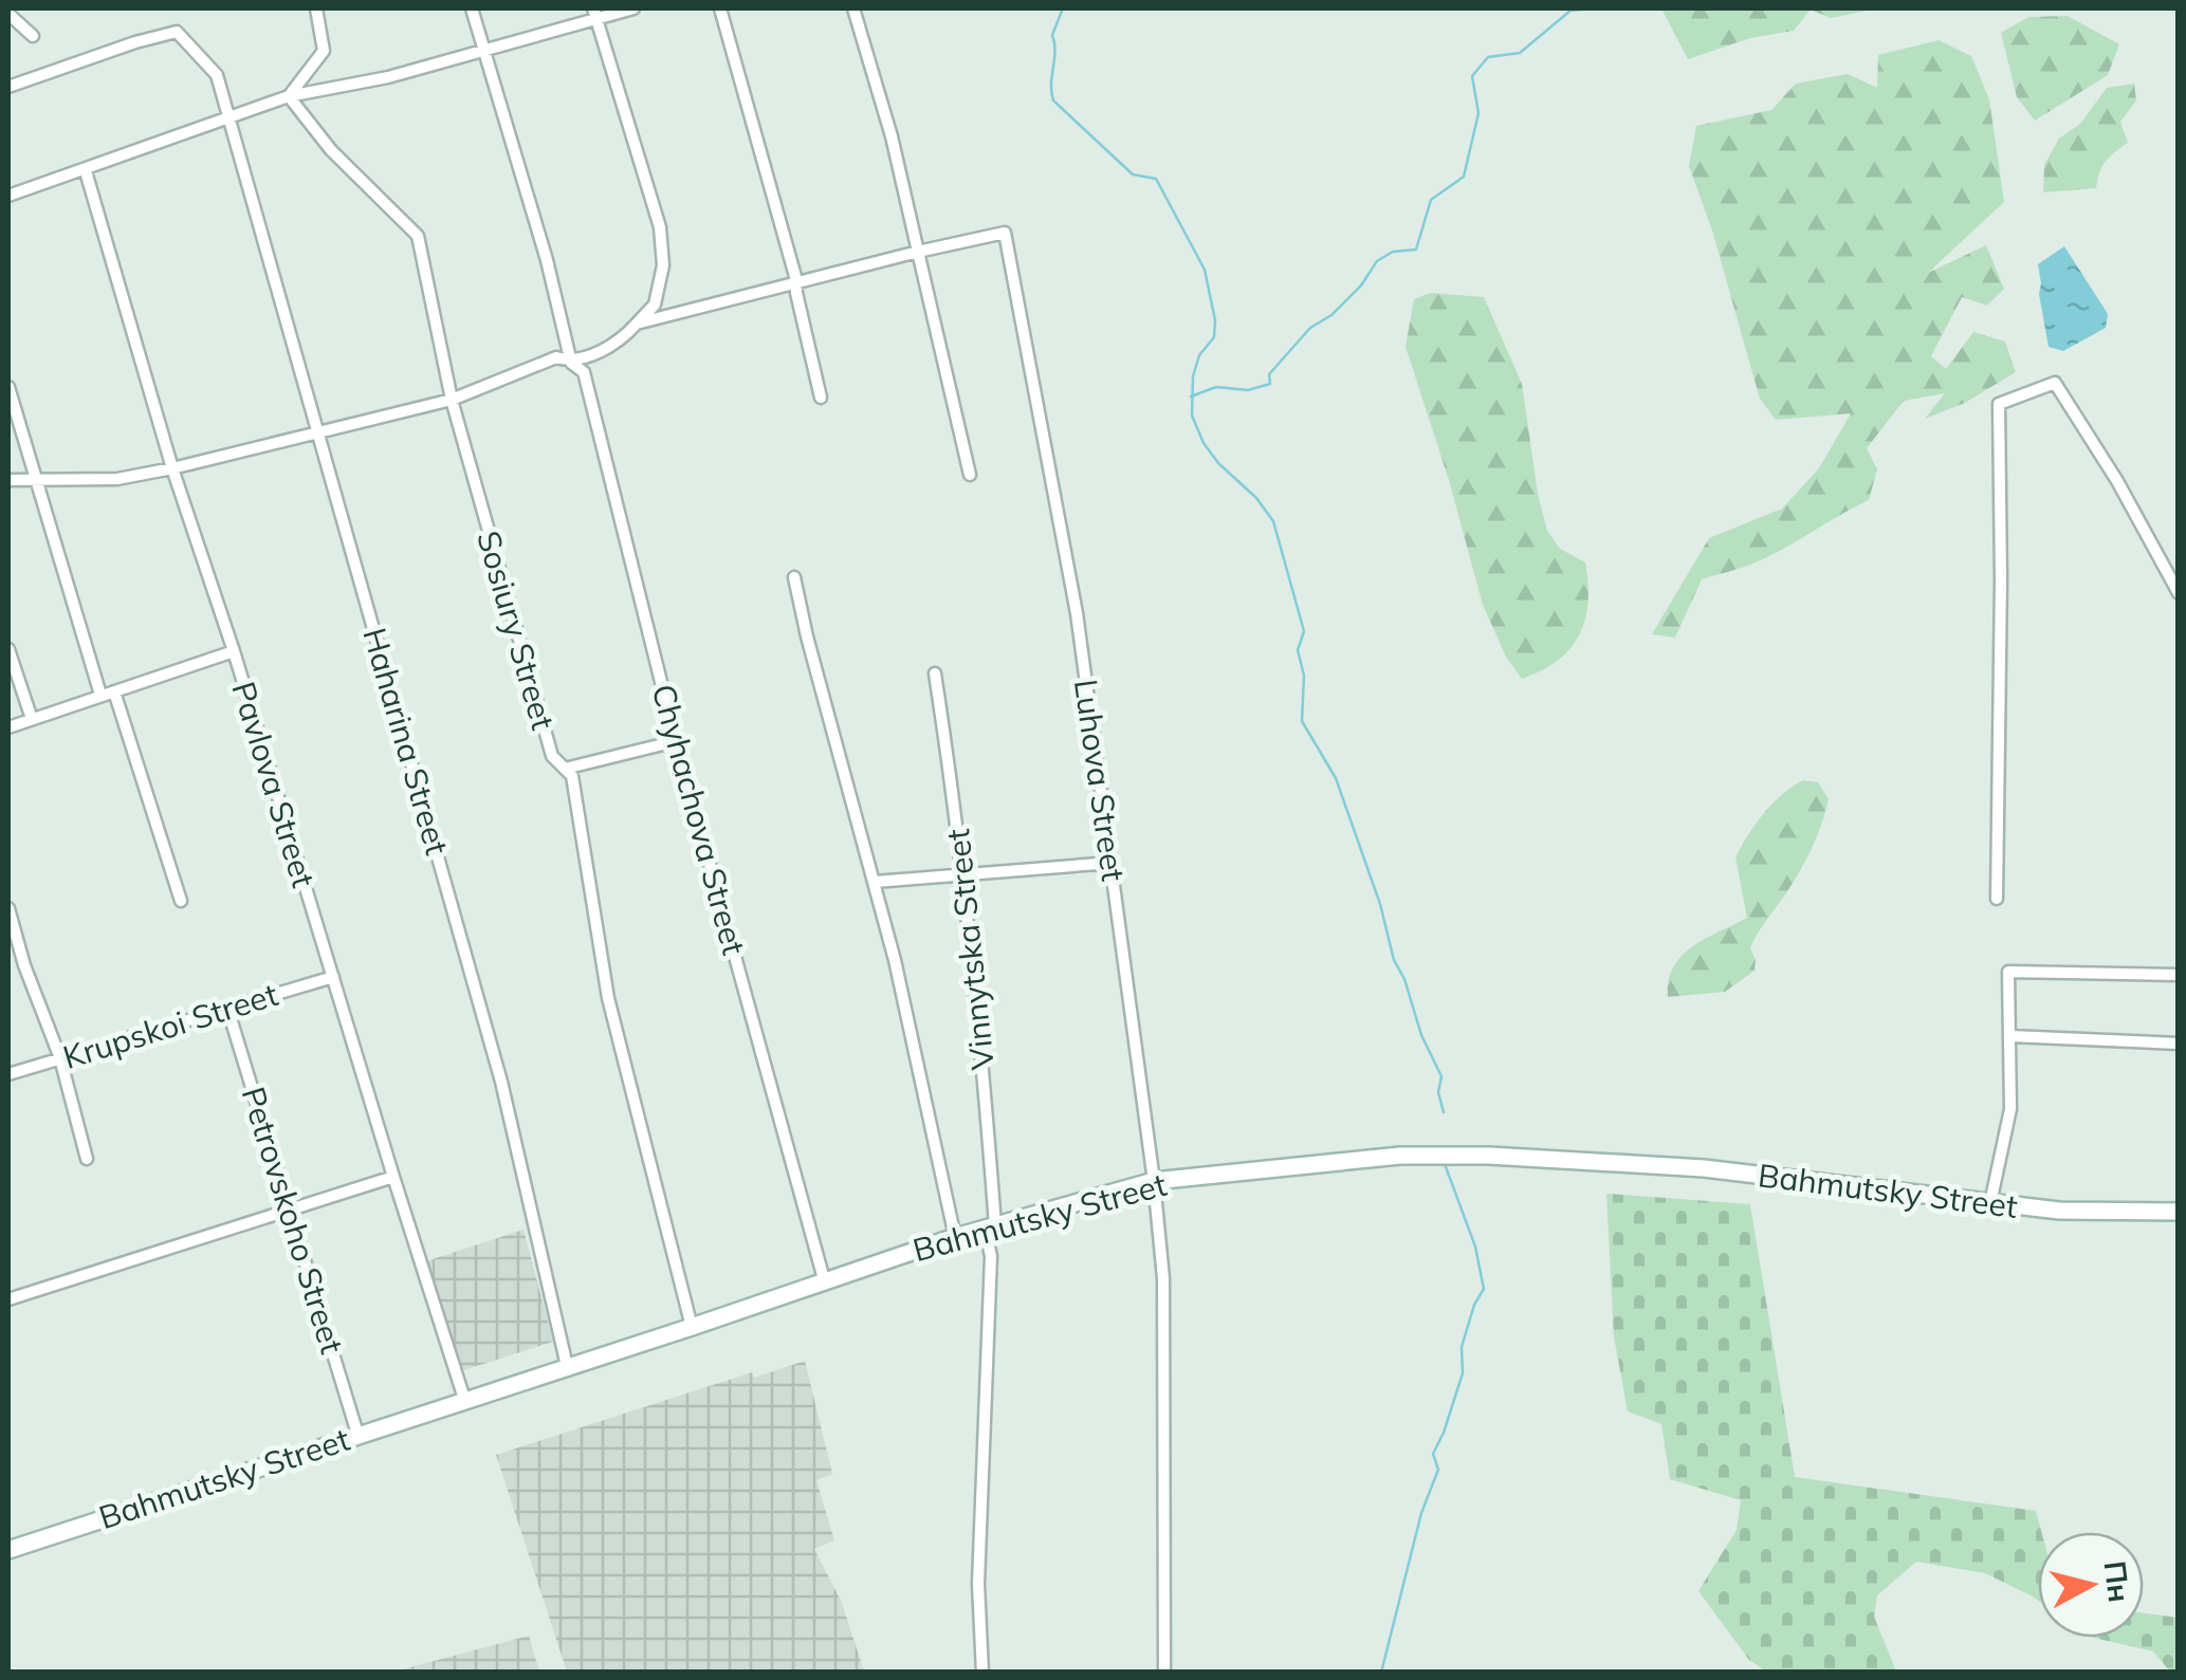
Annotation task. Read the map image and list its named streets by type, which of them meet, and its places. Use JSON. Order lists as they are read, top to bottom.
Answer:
{
  "streets": {
    "main road": ["Bahmutsky Street"],
    "street": [
      "Sosiury Street",
      "Haharina Street",
      "Luhova Street",
      "Pavlova Street",
      "Chyhachova Street",
      "Vinnytska Street",
      "Krupskoi Street",
      "Petrovskoho Street"
    ]
  },
  "crossings": [
    ["Sosiury Street", "Bahmutsky Street"],
    ["Haharina Street", "Bahmutsky Street"],
    ["Luhova Street", "Bahmutsky Street"],
    ["Pavlova Street", "Krupskoi Street"],
    ["Pavlova Street", "Bahmutsky Street"],
    ["Chyhachova Street", "Bahmutsky Street"],
    ["Vinnytska Street", "Bahmutsky Street"],
    ["Krupskoi Street", "Petrovskoho Street"],
    ["Bahmutsky Street", "Petrovskoho Street"]
  ],
  "north": "right"
}
